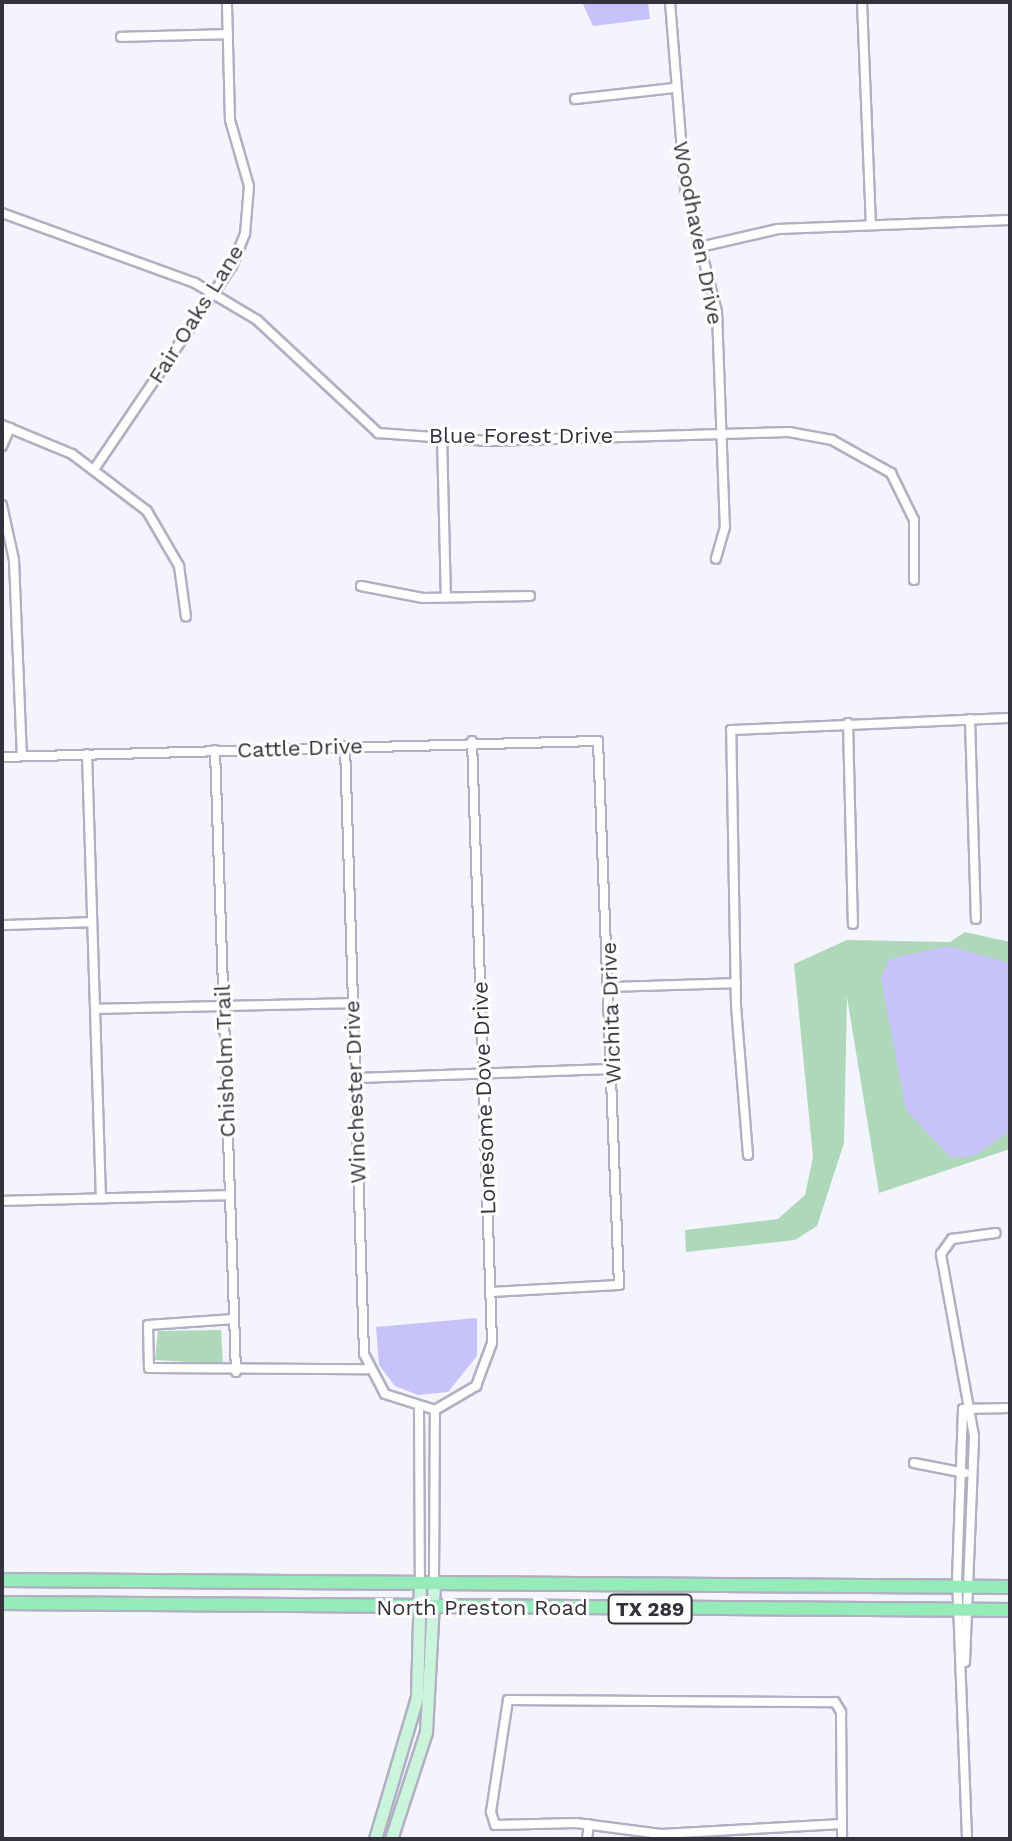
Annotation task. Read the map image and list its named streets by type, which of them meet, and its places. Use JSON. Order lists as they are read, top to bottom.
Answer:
{
  "streets": {
    "main road": ["North Preston Road", "TX 289"],
    "street": [
      "Woodhaven Drive",
      "Fair Oaks Lane",
      "Blue Forest Drive",
      "Cattle Drive",
      "Wichita Drive",
      "Chisholm Trail",
      "Winchester Drive",
      "Lonesome Dove Drive"
    ]
  },
  "crossings": [
    ["Woodhaven Drive", "Blue Forest Drive"],
    ["Fair Oaks Lane", "Blue Forest Drive"],
    ["Cattle Drive", "Wichita Drive"],
    ["Cattle Drive", "Chisholm Trail"],
    ["Cattle Drive", "Winchester Drive"],
    ["Cattle Drive", "Lonesome Dove Drive"],
    ["Wichita Drive", "Lonesome Dove Drive"]
  ]
}
